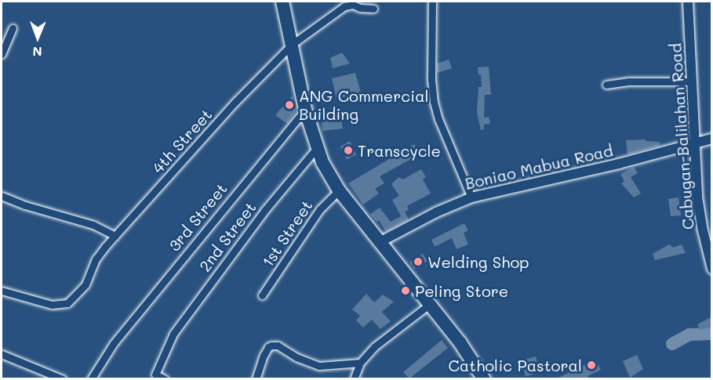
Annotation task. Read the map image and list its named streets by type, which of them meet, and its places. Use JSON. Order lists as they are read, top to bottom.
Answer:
{
  "streets": {
    "street": [
      "Cabugan-Balilahan Road",
      "4th Street",
      "Boniao Mabua Road",
      "3rd Street",
      "1st Street",
      "2nd Street"
    ]
  },
  "crossings": [
    ["Cabugan-Balilahan Road", "Boniao Mabua Road"]
  ],
  "places": [
    "ANG Commercial Building",
    "Transcycle",
    "Welding Shop",
    "Peling Store",
    "Catholic Pastoral"
  ],
  "north": "bottom"
}
